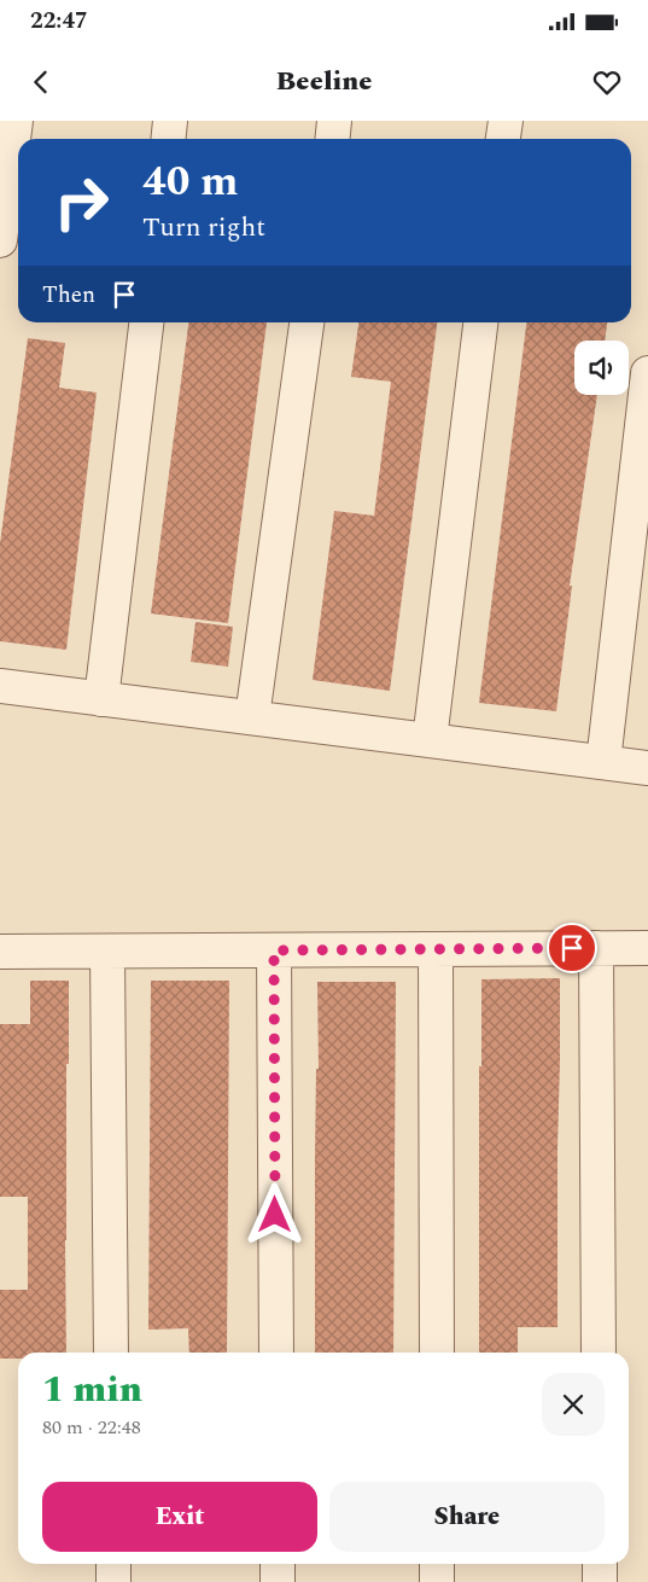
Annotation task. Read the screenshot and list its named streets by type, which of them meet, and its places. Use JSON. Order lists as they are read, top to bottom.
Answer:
{
  "page": {
    "status": "22:47",
    "header": "Beeline",
    "turn": ["40 m", "Turn right"],
    "then": "Then",
    "heading": ["1 min", "80 m · 22:48"],
    "buttons": ["Exit", "Share"]
  }
}
